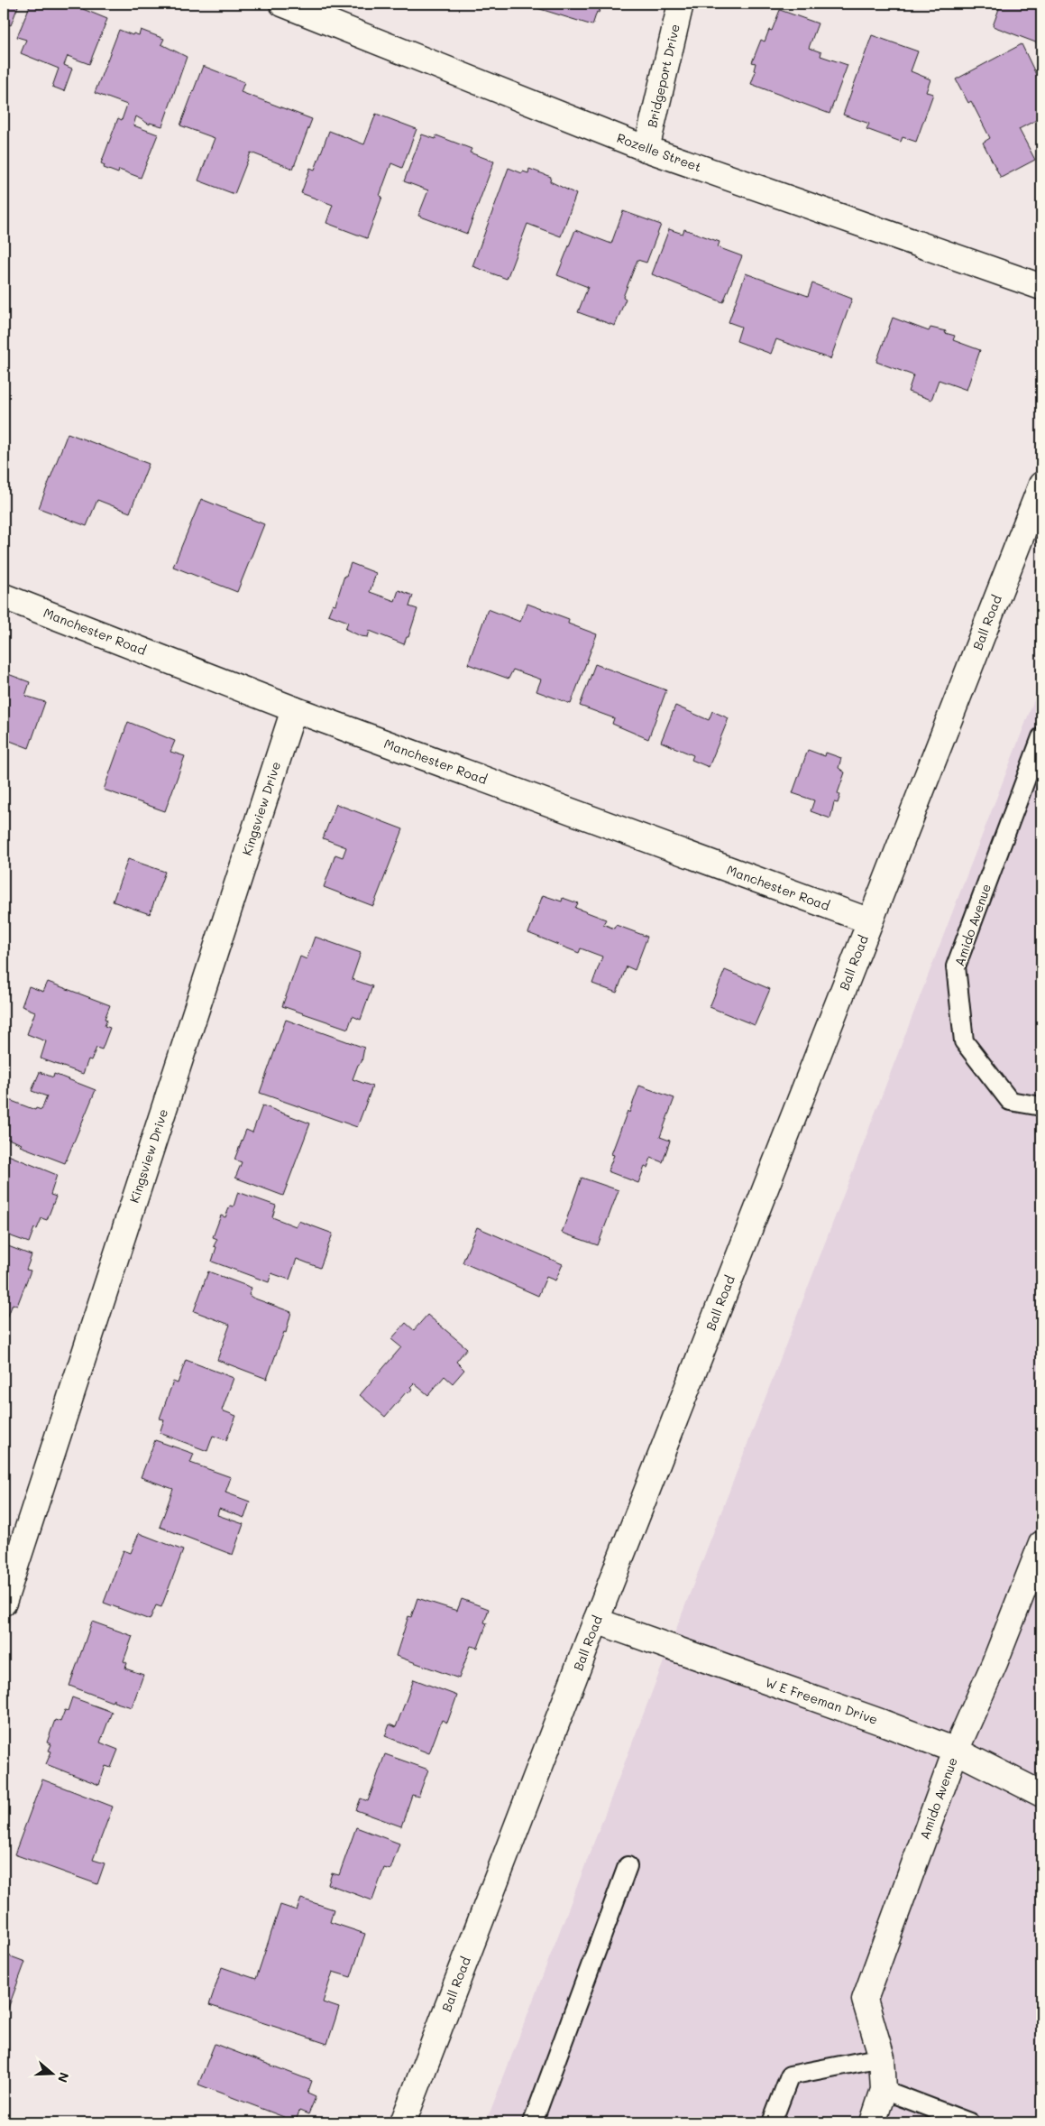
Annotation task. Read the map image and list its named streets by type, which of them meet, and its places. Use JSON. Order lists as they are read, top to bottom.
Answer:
{
  "streets": {
    "street": [
      "Bridgeport Drive",
      "Rozelle Street",
      "Ball Road",
      "Manchester Road",
      "Kingsview Drive",
      "Amido Avenue",
      "W E Freeman Drive"
    ]
  },
  "crossings": [
    ["Bridgeport Drive", "Rozelle Street"],
    ["Ball Road", "Manchester Road"],
    ["Ball Road", "W E Freeman Drive"],
    ["Manchester Road", "Kingsview Drive"],
    ["Amido Avenue", "W E Freeman Drive"]
  ],
  "north": "right"
}
